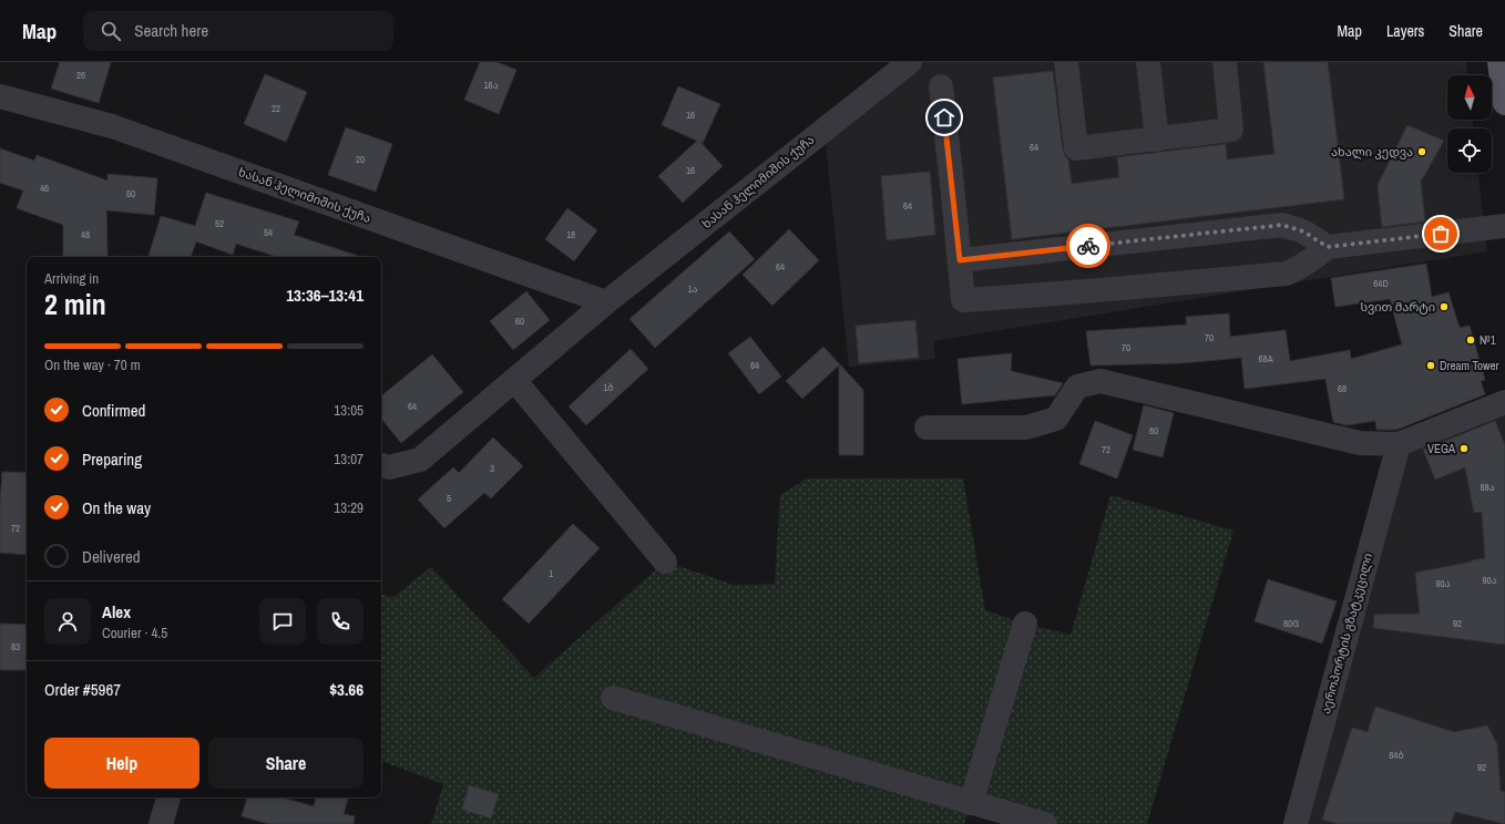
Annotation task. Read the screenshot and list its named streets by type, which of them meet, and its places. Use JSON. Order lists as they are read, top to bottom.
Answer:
{
  "streets": {
    "street": ["ხასან ჰელიმიშის ქუჩა", "აეროპორტის გზატკეცილი"]
  },
  "places": [
    "ახალი კედვა",
    "სვით მარტი",
    "№1",
    "Dream Tower",
    "VEGA"
  ],
  "house_numbers": [
    "26",
    "16ა",
    "22",
    "16",
    "64",
    "20",
    "16",
    "46",
    "50",
    "64",
    "52",
    "54",
    "48",
    "18",
    "64",
    "64D",
    "1ა",
    "60",
    "70",
    "70",
    "68A",
    "64",
    "1ბ",
    "68",
    "64",
    "80",
    "72",
    "3",
    "88ა",
    "5",
    "72",
    "1",
    "90ა",
    "90ა",
    "80G",
    "92",
    "83",
    "84ბ",
    "92"
  ],
  "north": "top",
  "page": {
    "header": "Map",
    "search": "Search here",
    "nav": ["Map", "Layers", "Share"],
    "heading": ["2 min", "Arriving in", "13:36–13:41"],
    "panel": [
      "Alex",
      "Courier · 4.5",
      "Order #5967",
      "$3.66"
    ],
    "bar": "On the way · 70 m",
    "list": [
      ["Confirmed", "13:05"],
      ["Preparing", "13:07"],
      ["On the way", "13:29"],
      "Delivered"
    ],
    "buttons": ["Help", "Share"]
  }
}
